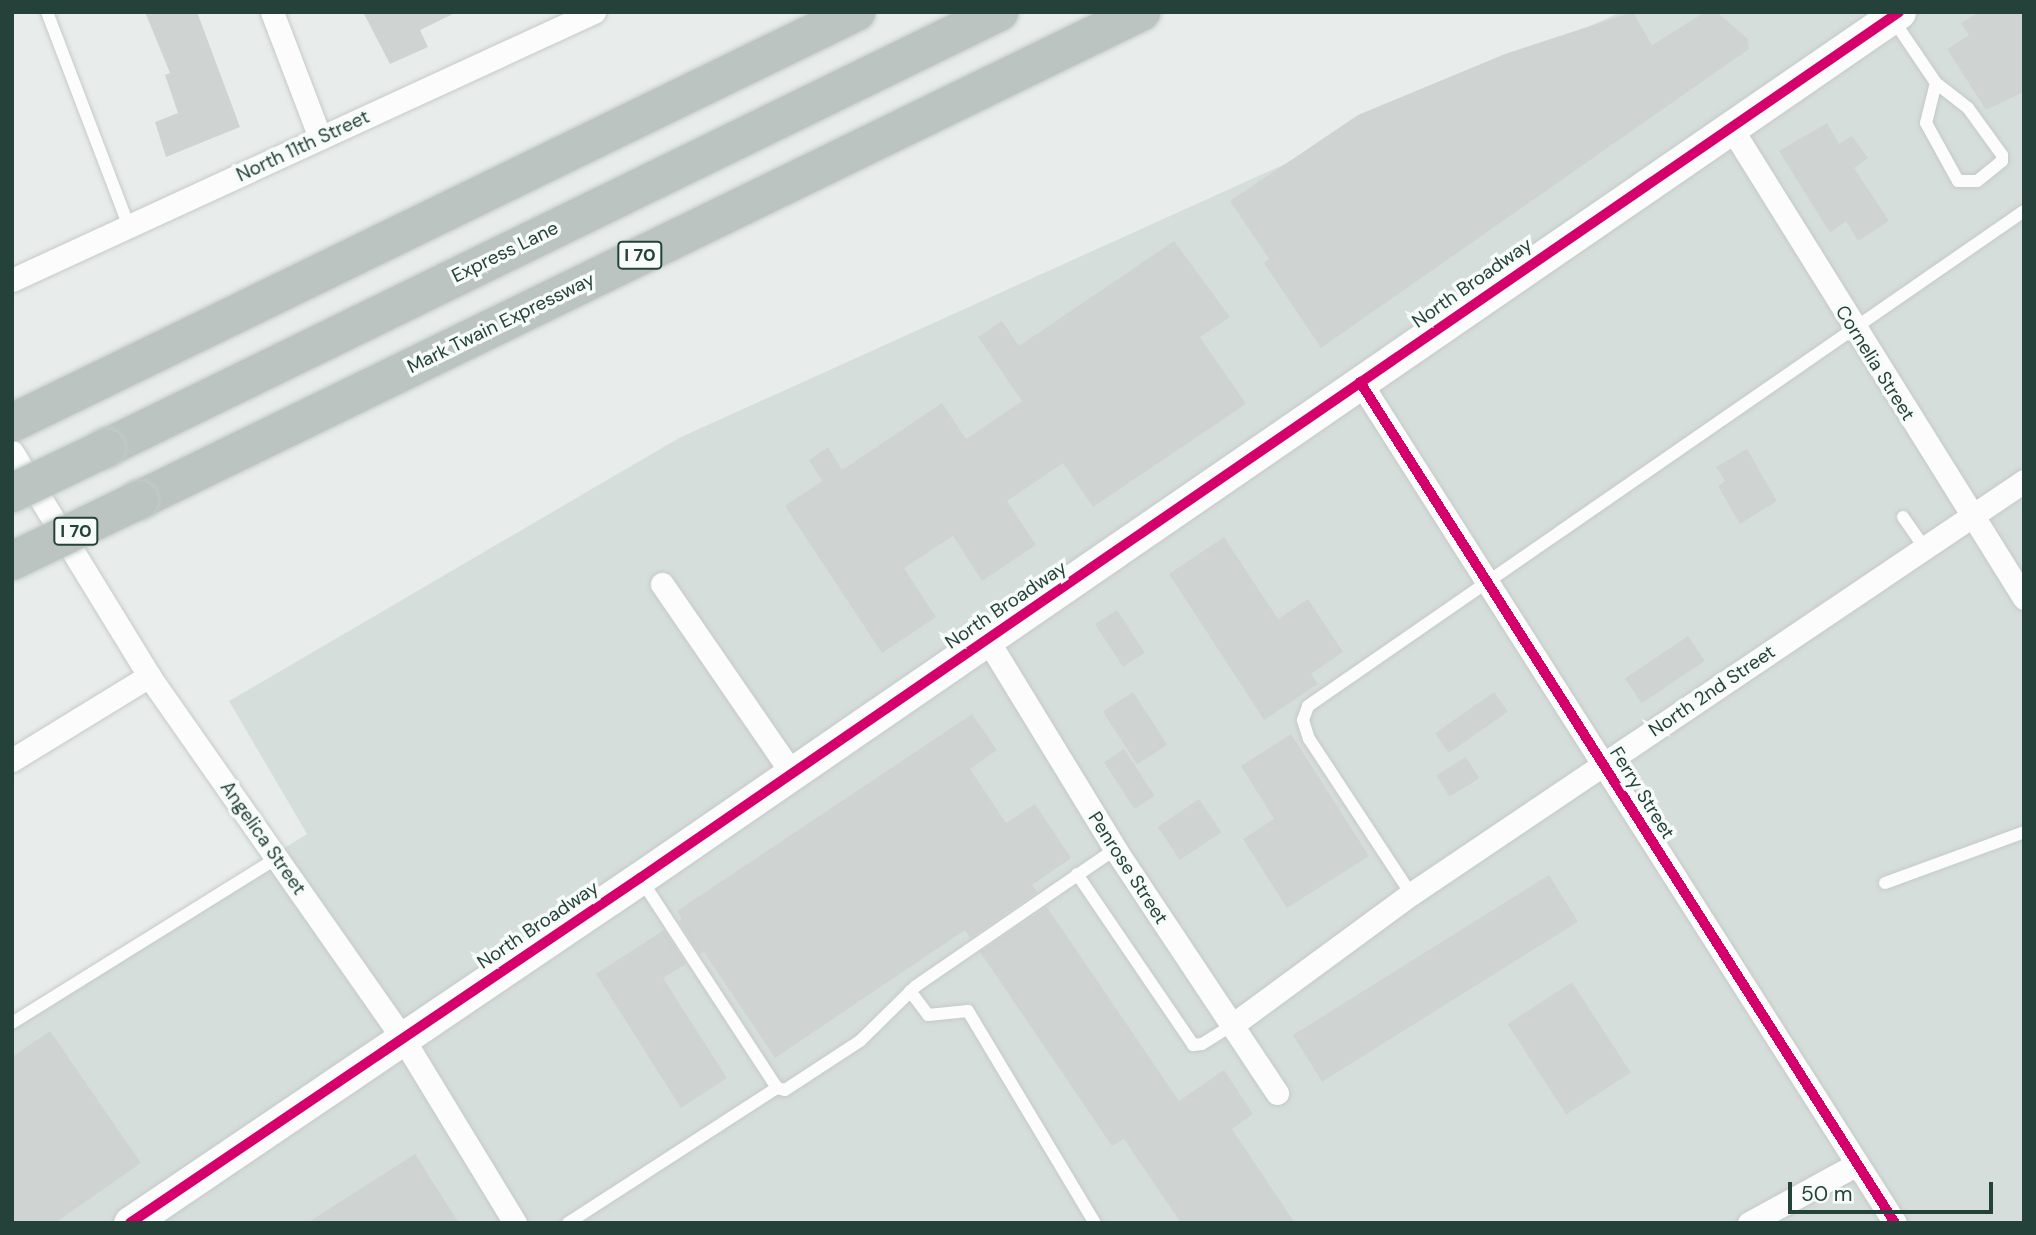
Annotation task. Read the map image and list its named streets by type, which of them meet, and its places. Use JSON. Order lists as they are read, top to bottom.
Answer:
{
  "streets": {
    "highway": ["Express Lane", "I 70", "Mark Twain Expressway"],
    "main road": ["North Broadway"],
    "street": [
      "North 11th Street",
      "Cornelia Street",
      "North 2nd Street",
      "Ferry Street",
      "Angelica Street",
      "Penrose Street"
    ]
  },
  "crossings": [
    ["North Broadway", "Cornelia Street"],
    ["North Broadway", "Ferry Street"],
    ["North Broadway", "Angelica Street"],
    ["North Broadway", "Penrose Street"],
    ["Cornelia Street", "North 2nd Street"],
    ["North 2nd Street", "Ferry Street"],
    ["North 2nd Street", "Penrose Street"]
  ],
  "scale_bar": "50 m"
}
